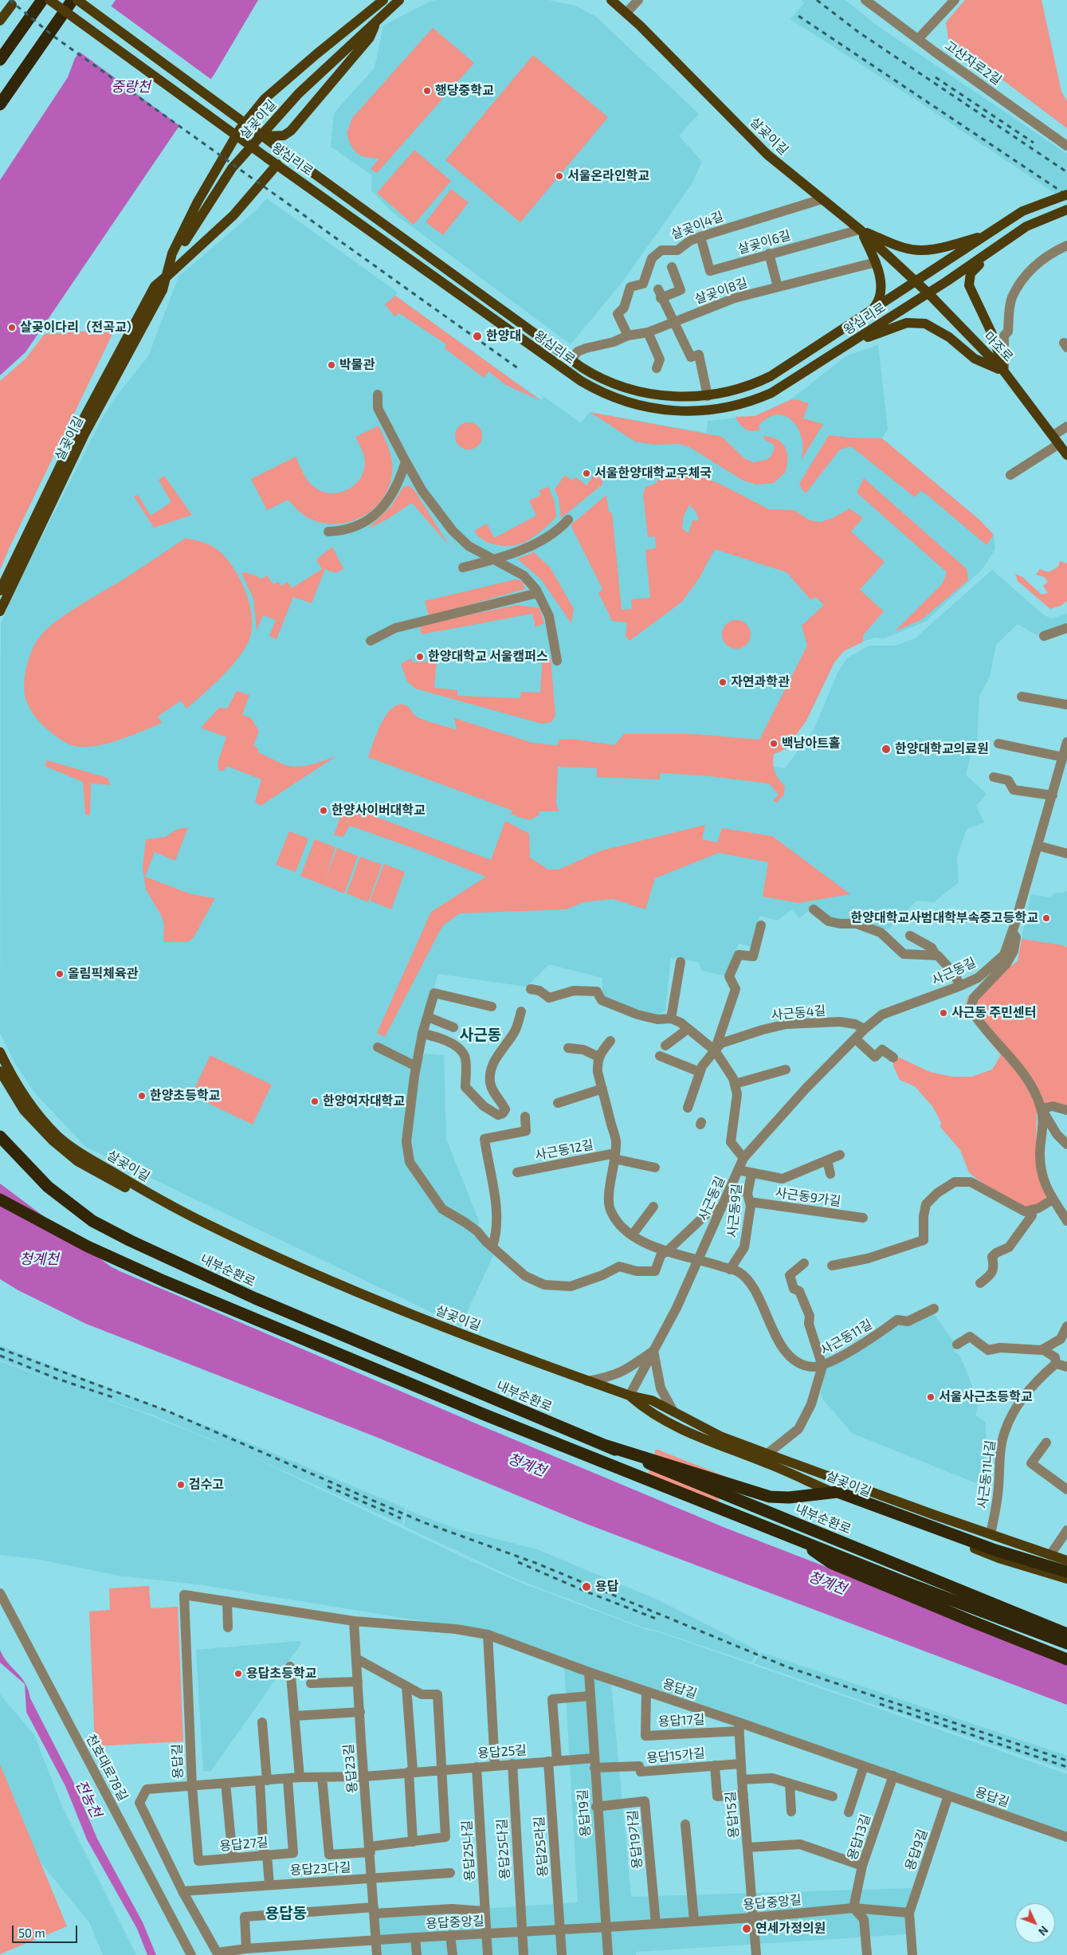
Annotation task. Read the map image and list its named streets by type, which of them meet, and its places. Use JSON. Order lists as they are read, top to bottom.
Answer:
{
  "streets": {
    "highway": ["내부순환로"],
    "main road": ["살곶이길", "왕십리로", "마조로"],
    "street": [
      "고산자로2길",
      "살곶이4길",
      "살곶이6길",
      "살곶이8길",
      "사근동길",
      "사근동4길",
      "사근동12길",
      "사근동9가길",
      "사근동9길",
      "사근동11길",
      "사근동11나길",
      "용답길",
      "용답17길",
      "용답25길",
      "용답15가길",
      "천호대로78길",
      "용답23길",
      "용답19길",
      "용답15길",
      "용답13길",
      "용답19가길",
      "용답27길",
      "용답25라길",
      "용답25다길",
      "용답9길",
      "용답25나길",
      "용답23다길",
      "용답중앙길"
    ]
  },
  "crossings": [
    ["살곶이길", "왕십리로"],
    ["살곶이길", "살곶이4길"],
    ["살곶이길", "살곶이6길"],
    ["살곶이길", "마조로"],
    ["살곶이길", "사근동길"],
    ["살곶이길", "사근동11나길"],
    ["왕십리로", "살곶이8길"],
    ["왕십리로", "마조로"],
    ["살곶이4길", "살곶이6길"],
    ["살곶이4길", "살곶이8길"],
    ["사근동길", "사근동4길"],
    ["사근동길", "사근동9길"],
    ["사근동길", "사근동11길"],
    ["사근동9가길", "사근동9길"],
    ["사근동9길", "사근동11길"],
    ["용답길", "용답17길"],
    ["용답길", "용답25길"],
    ["용답길", "용답23길"],
    ["용답길", "용답19길"],
    ["용답길", "용답15길"],
    ["용답길", "용답13길"],
    ["용답길", "용답27길"],
    ["용답길", "용답9길"],
    ["용답길", "용답23다길"],
    ["용답길", "용답중앙길"],
    ["용답17길", "용답15길"],
    ["용답25길", "용답15가길"],
    ["용답25길", "용답23길"],
    ["용답25길", "용답19길"],
    ["용답25길", "용답27길"],
    ["용답25길", "용답25라길"],
    ["용답25길", "용답25다길"],
    ["용답25길", "용답25나길"],
    ["용답15가길", "용답19길"],
    ["용답15가길", "용답15길"],
    ["용답23길", "용답23다길"],
    ["용답23길", "용답중앙길"],
    ["용답19길", "용답19가길"],
    ["용답19길", "용답중앙길"],
    ["용답15길", "용답13길"],
    ["용답15길", "용답중앙길"],
    ["용답13길", "용답중앙길"],
    ["용답19가길", "용답중앙길"],
    ["용답25라길", "용답중앙길"],
    ["용답25다길", "용답중앙길"],
    ["용답9길", "용답중앙길"],
    ["용답25나길", "용답중앙길"]
  ],
  "districts": ["사근동", "용답동"],
  "water": ["중랑천", "청계천", "전농천"],
  "places": [
    "행당중학교",
    "서울온라인학교",
    "살곶이다리（전곡교）",
    "한양대",
    "박물관",
    "서울한양대학교우체국",
    "한양대학교 서울캠퍼스",
    "자연과학관",
    "백남아트홀",
    "한양대학교의료원",
    "한양사이버대학교",
    "한양대학교사범대학부속중고등학교",
    "올림픽체육관",
    "사근동 주민센터",
    "한양초등학교",
    "한양여자대학교",
    "서울사근초등학교",
    "검수고",
    "용답",
    "용답초등학교",
    "연세가정의원"
  ],
  "scale_bar": "50 m",
  "north": "bottom right"
}
